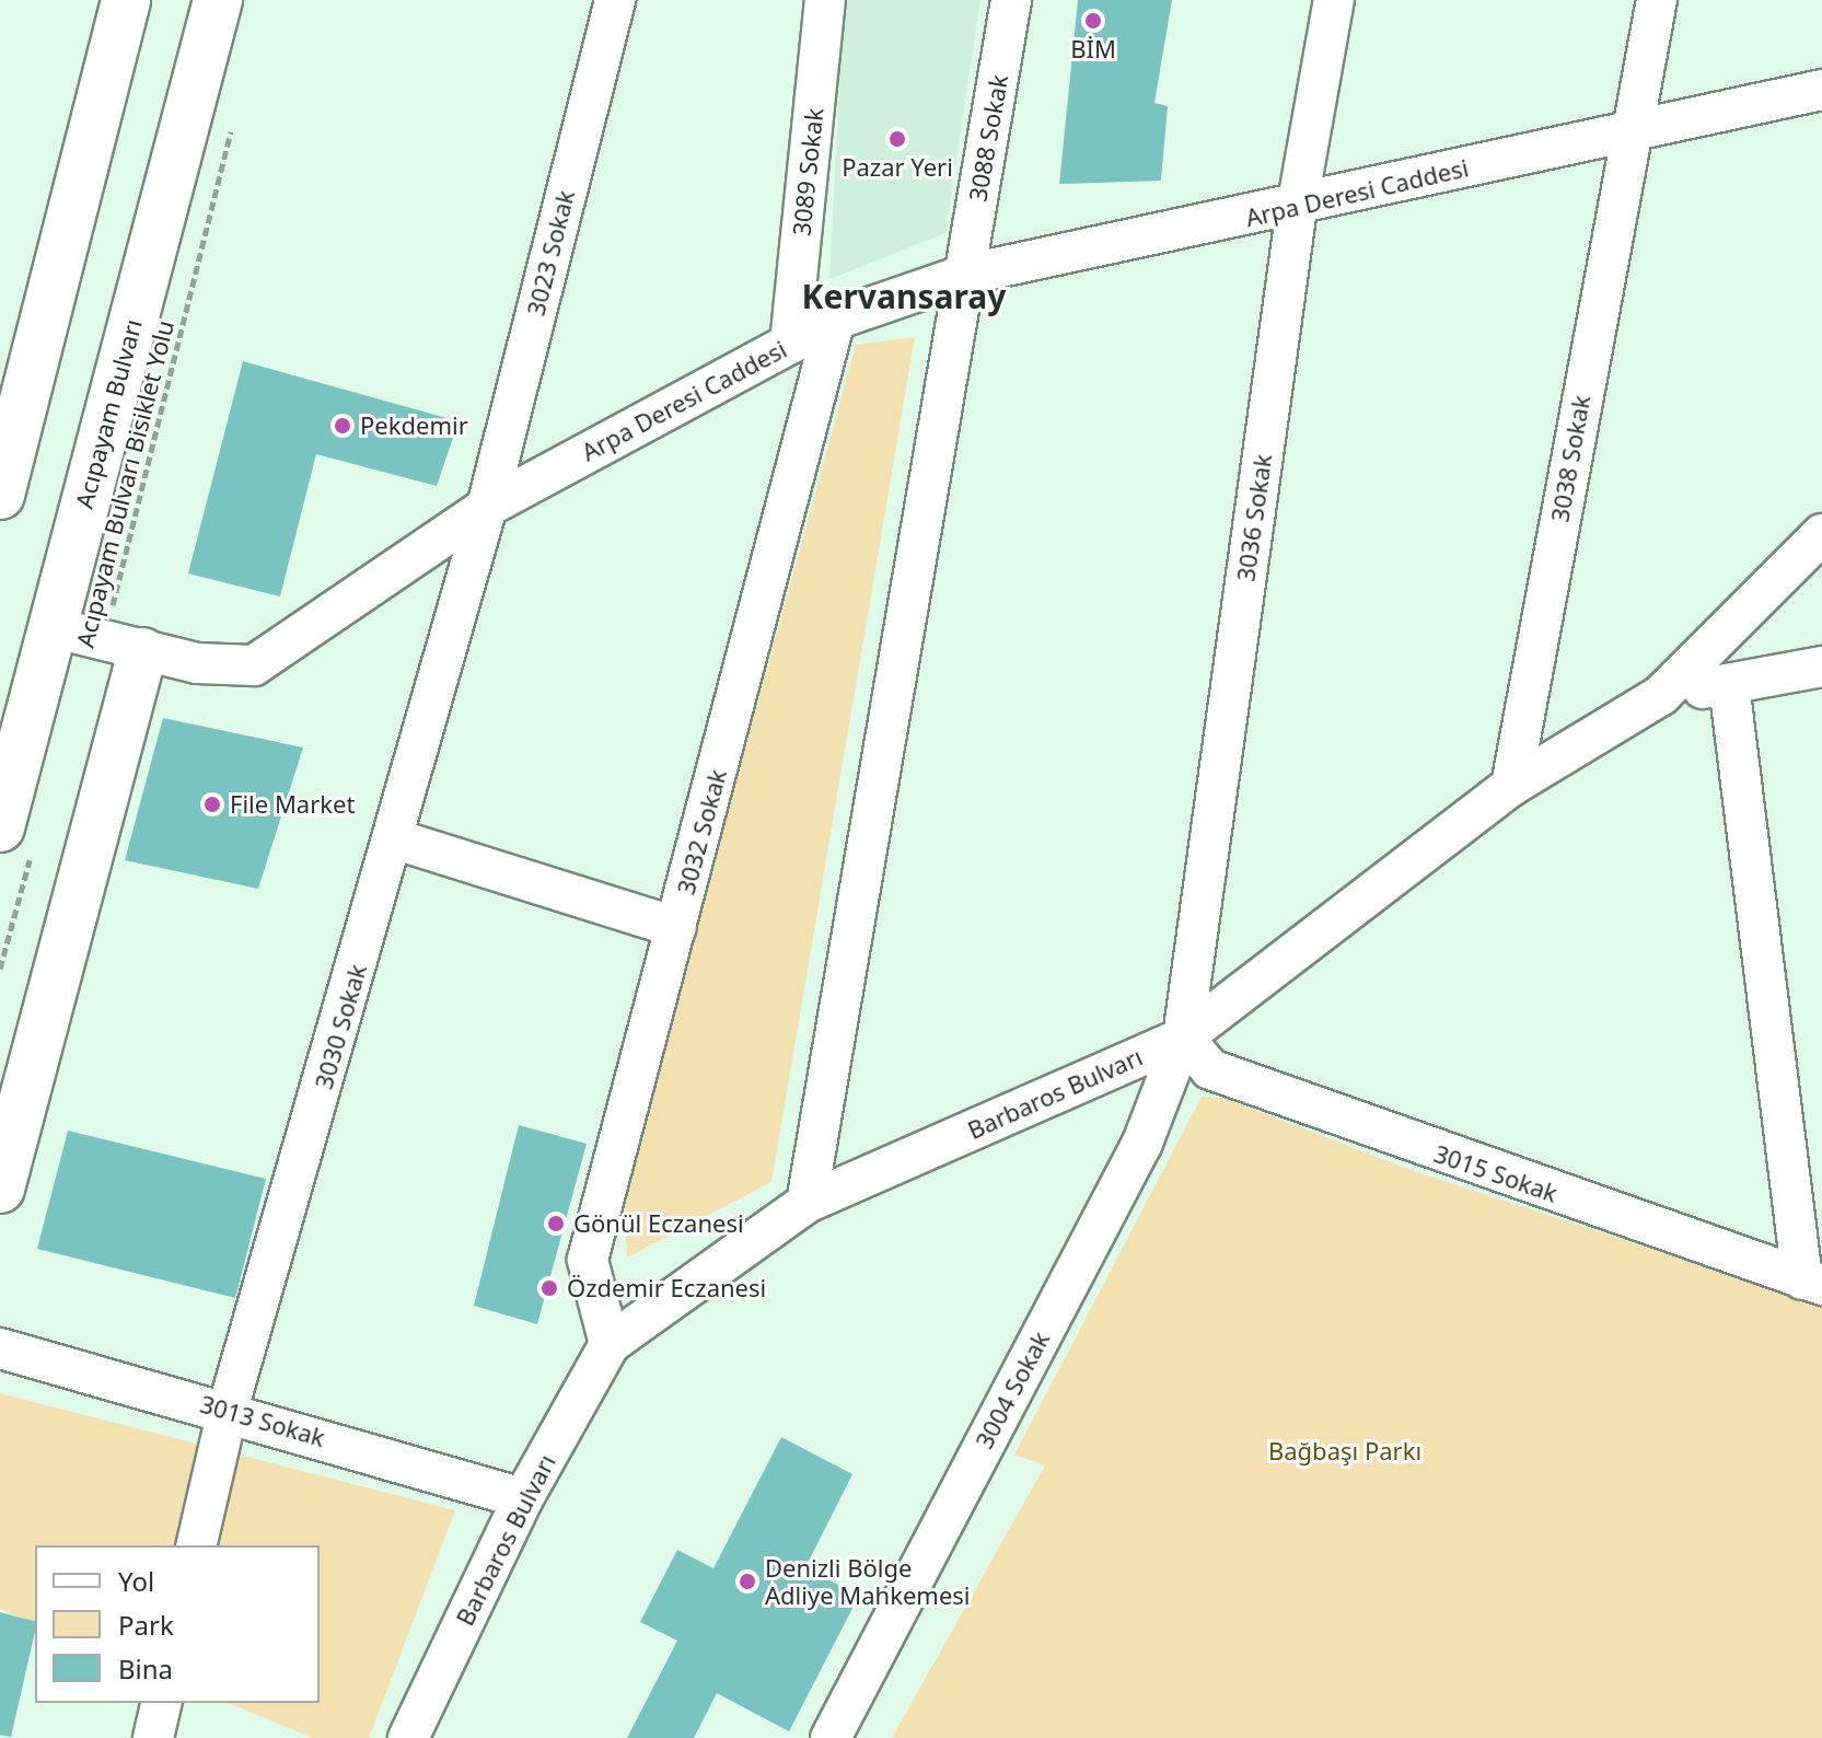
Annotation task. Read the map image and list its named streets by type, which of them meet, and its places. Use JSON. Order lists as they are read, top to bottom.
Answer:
{
  "streets": {
    "main road": ["Acıpayam Bulvarı"],
    "street": [
      "3088 Sokak",
      "3089 Sokak",
      "Arpa Deresi Caddesi",
      "3023 Sokak",
      "3038 Sokak",
      "3036 Sokak",
      "3032 Sokak",
      "3030 Sokak",
      "Barbaros Bulvarı",
      "3015 Sokak",
      "3004 Sokak",
      "3013 Sokak"
    ],
    "path": ["Acıpayam Bulvarı Bisiklet Yolu"]
  },
  "crossings": [
    ["3088 Sokak", "Arpa Deresi Caddesi"],
    ["3088 Sokak", "Barbaros Bulvarı"],
    ["3089 Sokak", "Arpa Deresi Caddesi"],
    ["Arpa Deresi Caddesi", "3023 Sokak"],
    ["Arpa Deresi Caddesi", "Acıpayam Bulvarı"],
    ["Arpa Deresi Caddesi", "3038 Sokak"],
    ["Arpa Deresi Caddesi", "Acıpayam Bulvarı Bisiklet Yolu"],
    ["Arpa Deresi Caddesi", "3036 Sokak"],
    ["Arpa Deresi Caddesi", "3032 Sokak"],
    ["Arpa Deresi Caddesi", "3030 Sokak"],
    ["3023 Sokak", "3030 Sokak"],
    ["3038 Sokak", "Barbaros Bulvarı"],
    ["3036 Sokak", "Barbaros Bulvarı"],
    ["3036 Sokak", "3015 Sokak"],
    ["3036 Sokak", "3004 Sokak"],
    ["3032 Sokak", "Barbaros Bulvarı"],
    ["3030 Sokak", "3013 Sokak"],
    ["Barbaros Bulvarı", "3015 Sokak"],
    ["Barbaros Bulvarı", "3004 Sokak"],
    ["Barbaros Bulvarı", "3013 Sokak"],
    ["3015 Sokak", "3004 Sokak"]
  ],
  "districts": ["Kervansaray"],
  "parks": ["Bağbaşı Parkı"],
  "places": [
    "BİM",
    "Pazar Yeri",
    "Pekdemir",
    "File Market",
    "Gönül Eczanesi",
    "Özdemir Eczanesi",
    "Denizli Bölge Adliye Mahkemesi"
  ],
  "legend": ["Yol", "Park", "Bina"]
}
